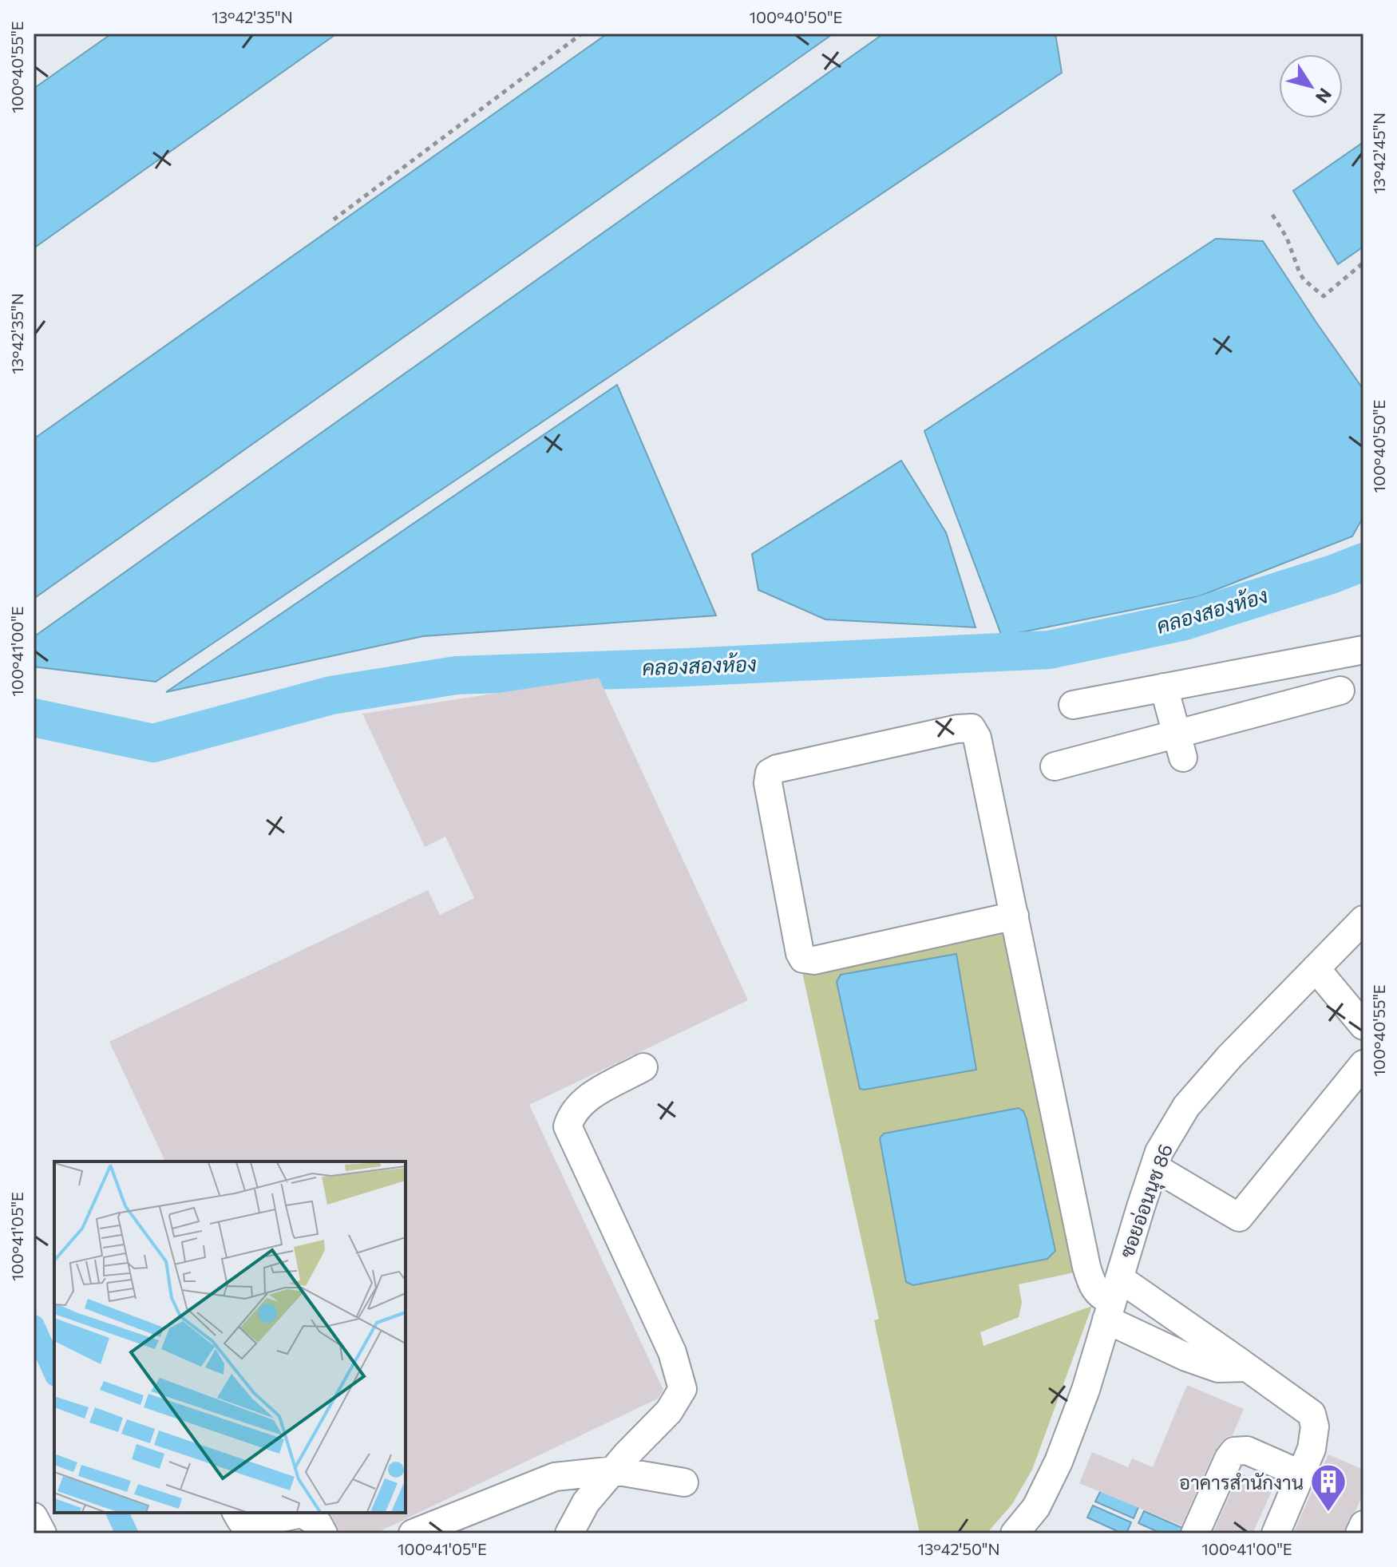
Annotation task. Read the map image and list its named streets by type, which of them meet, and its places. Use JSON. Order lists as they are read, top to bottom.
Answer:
{
  "streets": {
    "street": ["ซอยอ่อนนุช 86"]
  },
  "water": ["คลองสองห้อง"],
  "places": {
    "building": ["อาคารสำนักงาน"]
  },
  "north": "bottom right",
  "coordinates": [
    "13°42'35\"N",
    "100°40'50\"E",
    "100°40'55\"E",
    "13°42'45\"N",
    "100°41'00\"E",
    "100°41'05\"E",
    "13°42'50\"N"
  ]
}
